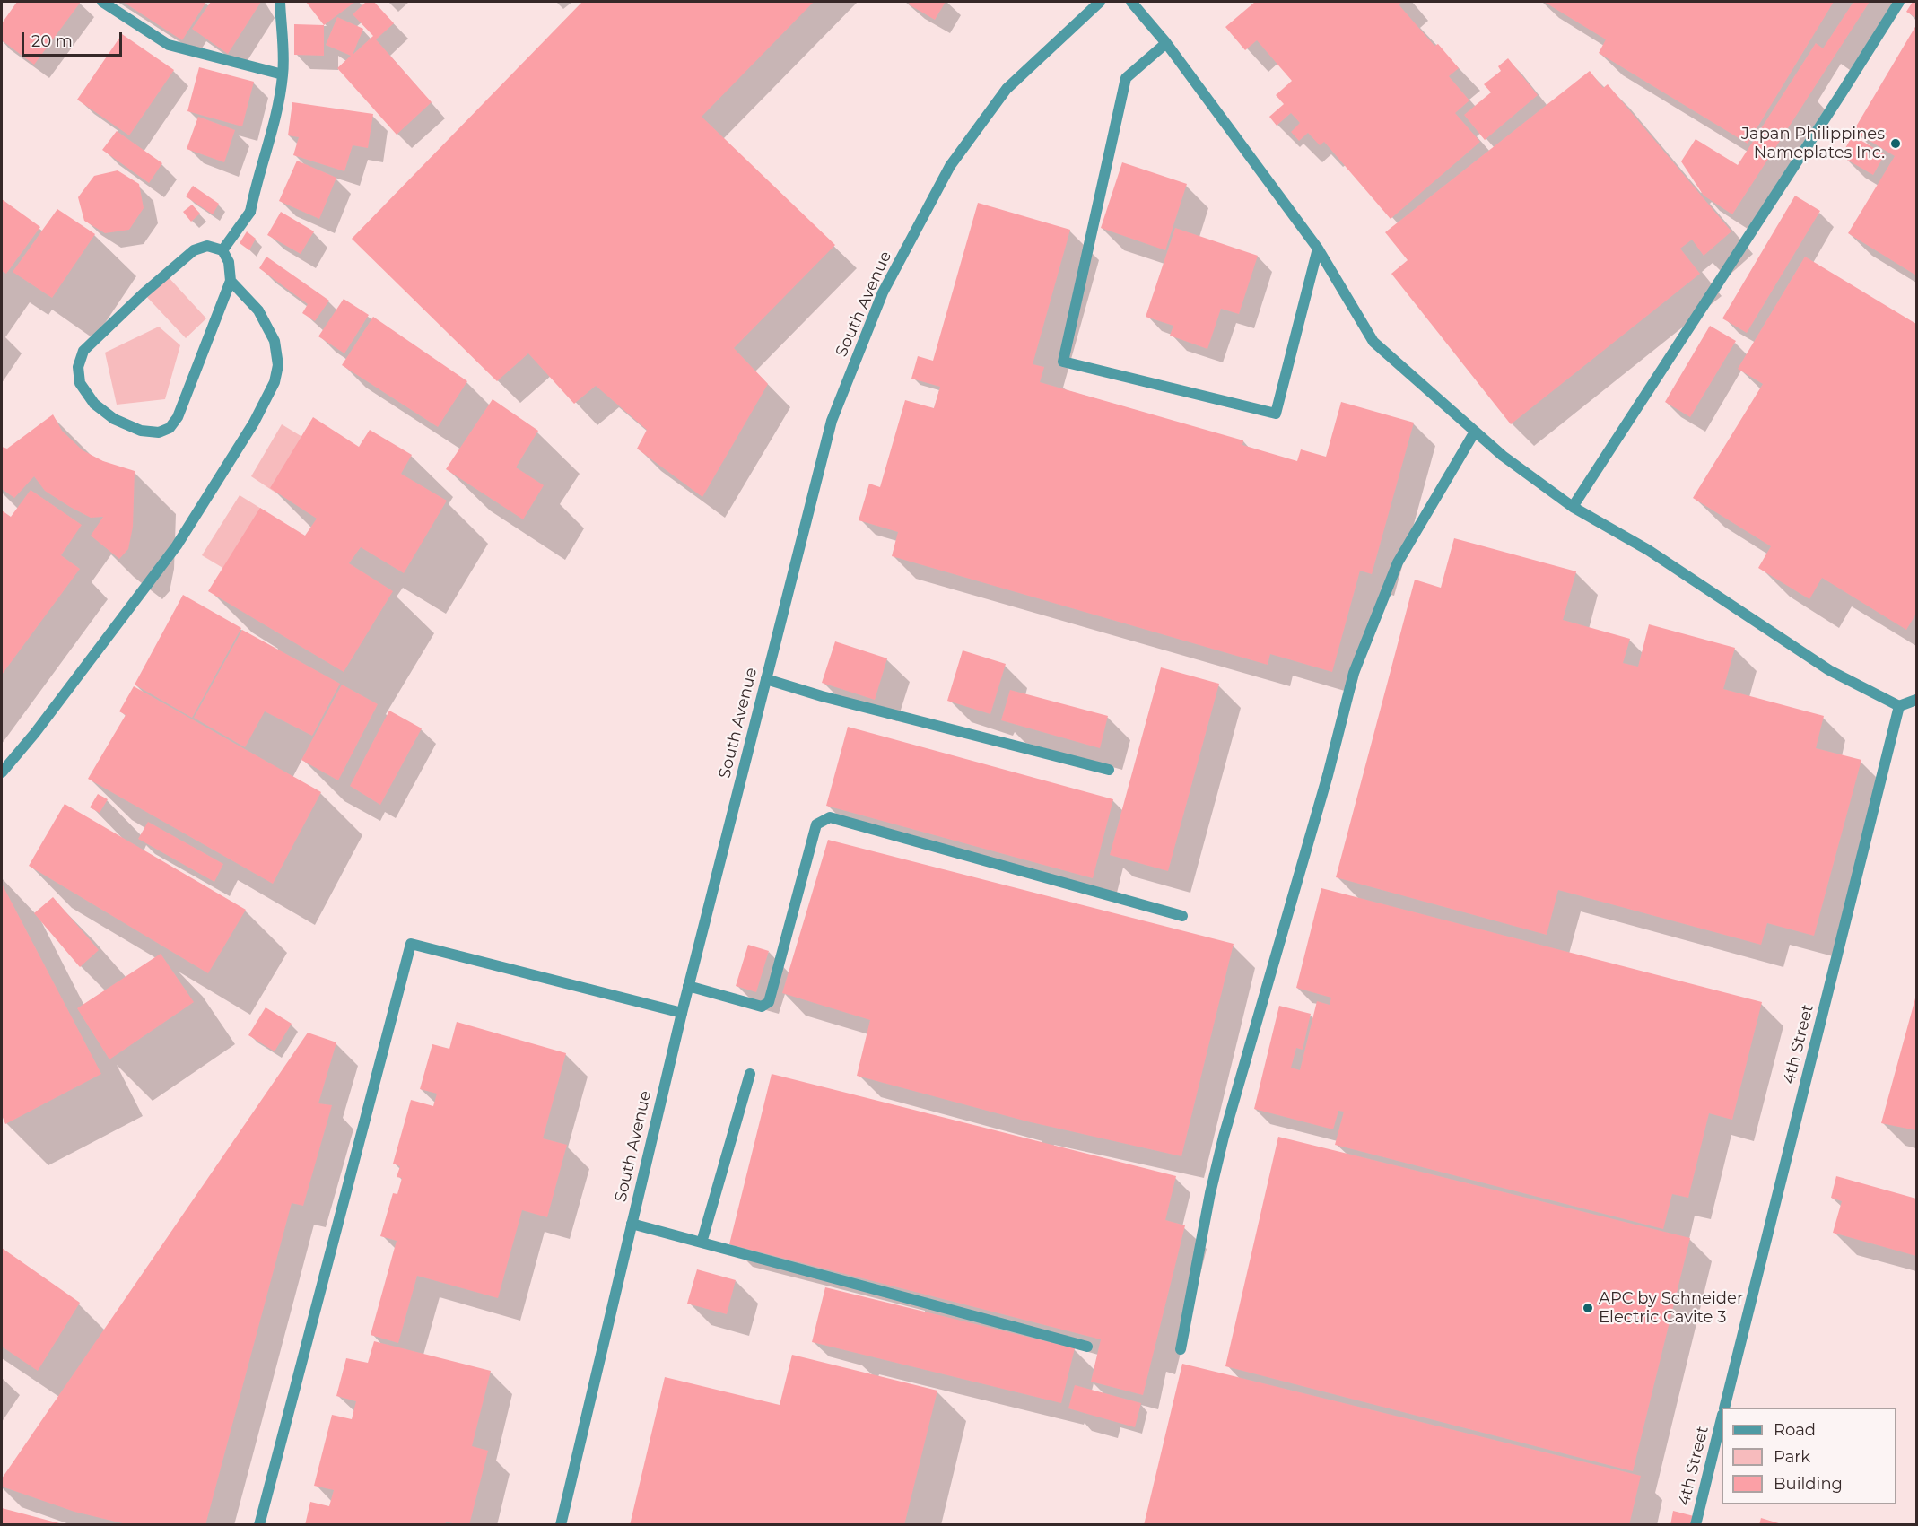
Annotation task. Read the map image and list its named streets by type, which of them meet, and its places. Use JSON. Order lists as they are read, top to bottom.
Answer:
{
  "streets": {
    "street": ["South Avenue", "4th Street"]
  },
  "places": ["Japan Philippines Nameplates Inc.", "APC by Schneider Electric Cavite 3"],
  "legend": ["Road", "Park", "Building"],
  "scale_bar": "20 m"
}
